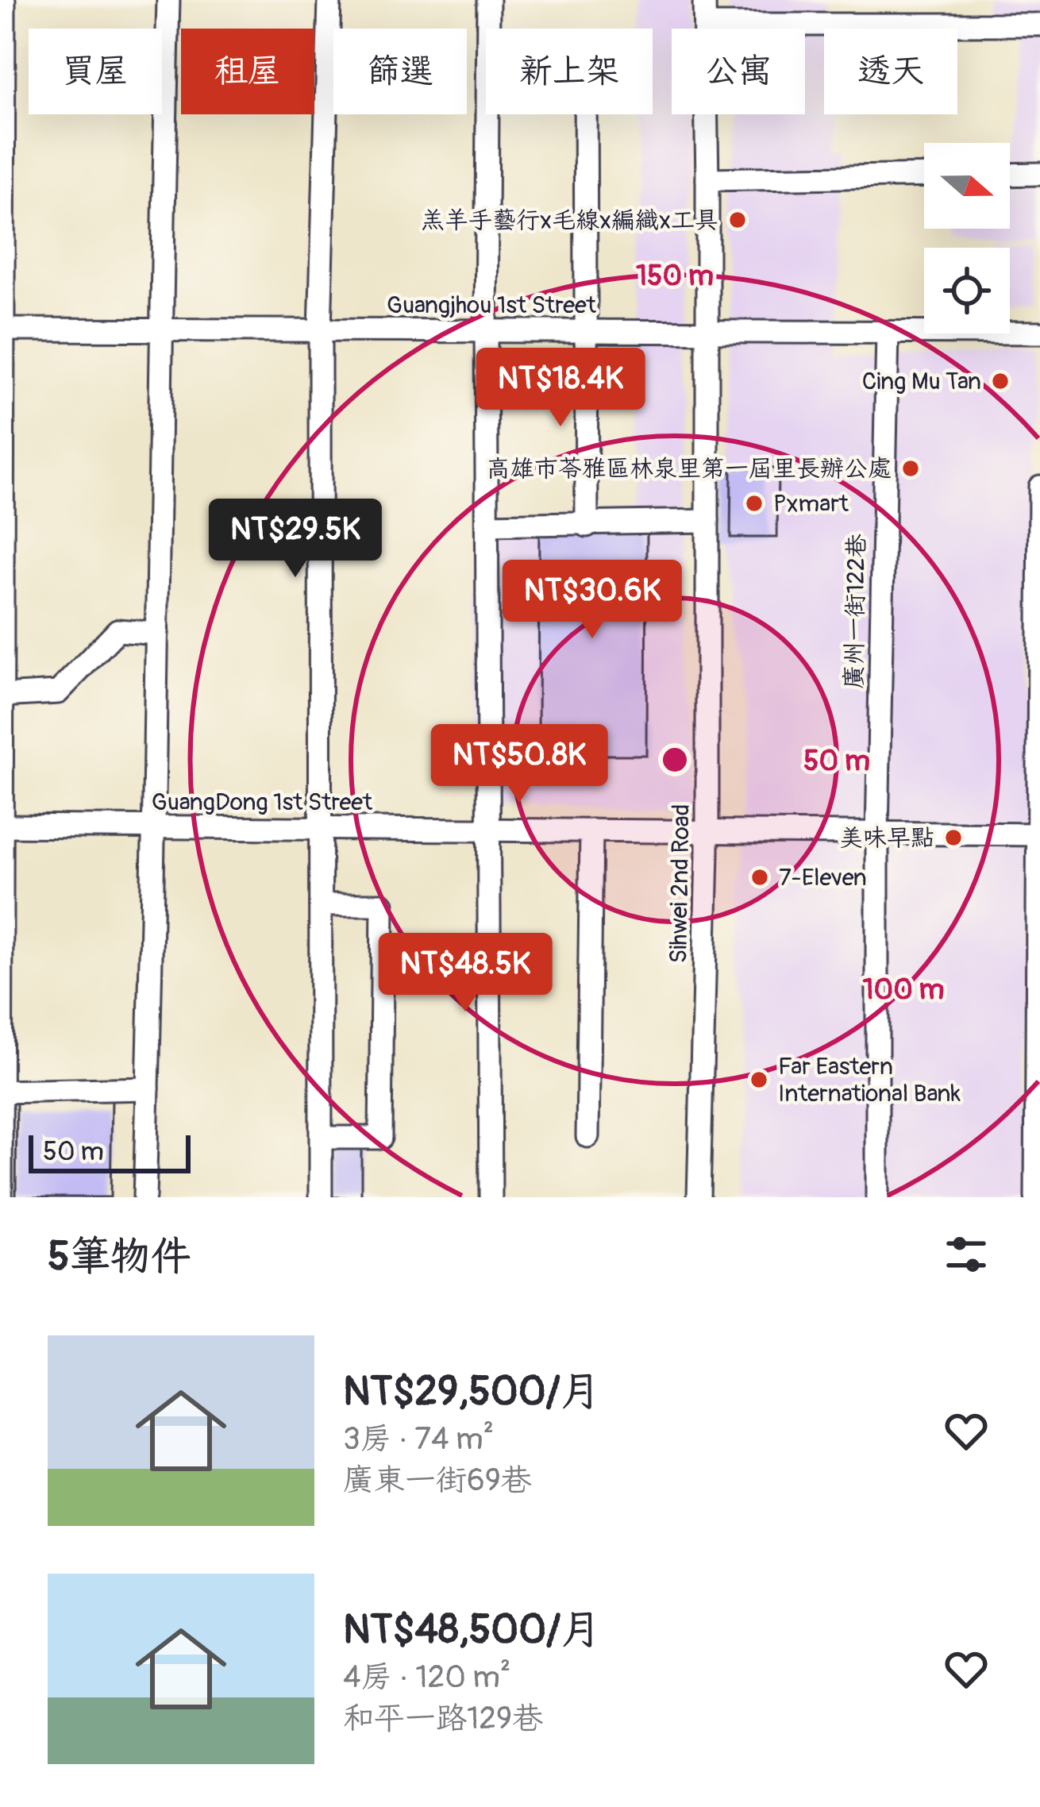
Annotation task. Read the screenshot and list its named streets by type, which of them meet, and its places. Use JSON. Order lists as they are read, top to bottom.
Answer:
{
  "streets": {
    "street": [
      "Guangjhou 1st Street",
      "廣州一街122巷",
      "GuangDong 1st Street",
      "Sihwei 2nd Road"
    ]
  },
  "crossings": [
    ["Guangjhou 1st Street", "廣州一街122巷"],
    ["Guangjhou 1st Street", "Sihwei 2nd Road"],
    ["廣州一街122巷", "GuangDong 1st Street"],
    ["GuangDong 1st Street", "Sihwei 2nd Road"]
  ],
  "places": [
    "羔羊手藝行x毛線x編織x工具",
    "Cing Mu Tan",
    "高雄市苓雅區林泉里第一屆里長辦公處",
    "Pxmart",
    "美味早點",
    "7-Eleven",
    "Far Eastern International Bank"
  ],
  "scale_bar": "50 m",
  "north": "right",
  "page": {
    "chip": [
      "買屋",
      "租屋",
      "篩選",
      "新上架",
      "公寓",
      "透天"
    ],
    "price": [
      "NT$18.4K",
      "NT$29.5K",
      "NT$30.6K",
      "NT$50.8K",
      "NT$48.5K"
    ],
    "scale": "50 m",
    "heading": "5筆物件",
    "list": [
      {
        "name": "NT$29,500/月",
        "note": "3房 · 74 m² · 廣東一街69巷"
      },
      {
        "name": "NT$48,500/月",
        "note": "4房 · 120 m² · 和平一路129巷"
      }
    ]
  },
  "rings": ["150 m", "50 m", "100 m"]
}
